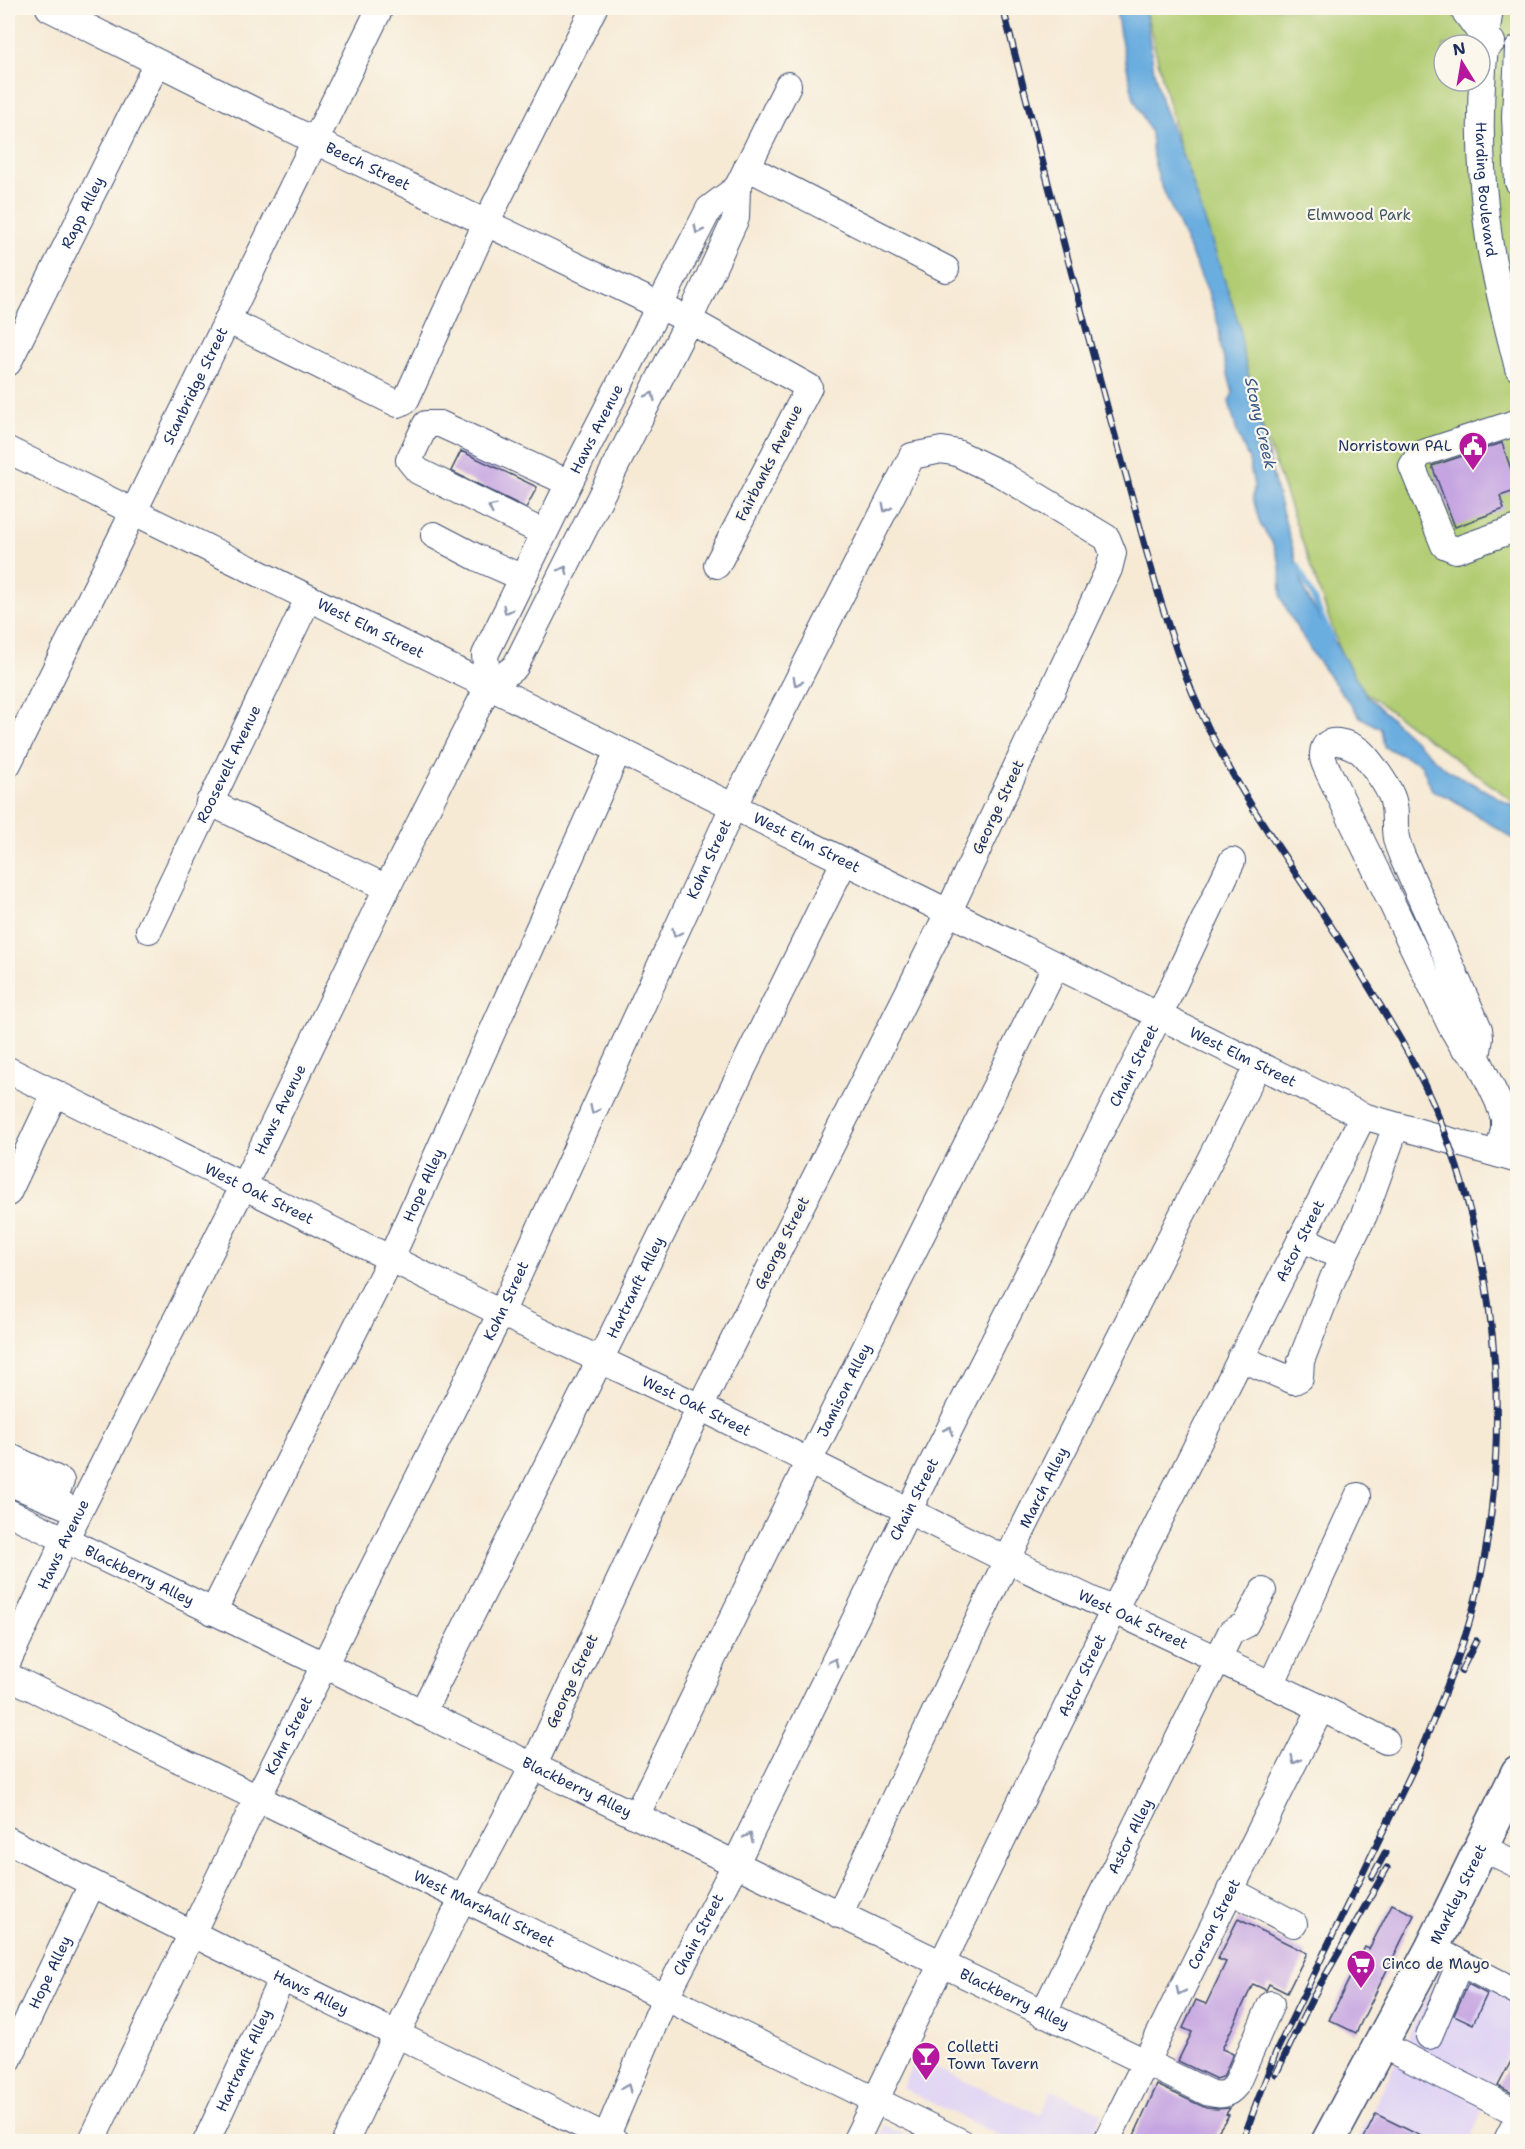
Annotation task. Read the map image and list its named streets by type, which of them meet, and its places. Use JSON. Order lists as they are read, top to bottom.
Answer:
{
  "streets": {
    "highway": ["Markley Street"],
    "street": [
      "Beech Street",
      "Harding Boulevard",
      "Rapp Alley",
      "Stanbridge Street",
      "Haws Avenue",
      "Fairbanks Avenue",
      "West Elm Street",
      "Roosevelt Avenue",
      "George Street",
      "Kohn Street",
      "Chain Street",
      "Hope Alley",
      "West Oak Street",
      "Astor Street",
      "Hartranft Alley",
      "Jamison Alley",
      "March Alley",
      "Blackberry Alley",
      "Astor Alley",
      "West Marshall Street",
      "Corson Street",
      "Haws Alley"
    ]
  },
  "crossings": [
    ["Beech Street", "Rapp Alley"],
    ["Beech Street", "Stanbridge Street"],
    ["Beech Street", "Haws Avenue"],
    ["Beech Street", "Fairbanks Avenue"],
    ["Stanbridge Street", "West Elm Street"],
    ["Haws Avenue", "Fairbanks Avenue"],
    ["Haws Avenue", "West Elm Street"],
    ["Haws Avenue", "West Oak Street"],
    ["Haws Avenue", "Blackberry Alley"],
    ["West Elm Street", "Roosevelt Avenue"],
    ["West Elm Street", "George Street"],
    ["West Elm Street", "Kohn Street"],
    ["West Elm Street", "Chain Street"],
    ["West Elm Street", "Hope Alley"],
    ["West Elm Street", "Astor Street"],
    ["West Elm Street", "Hartranft Alley"],
    ["West Elm Street", "Jamison Alley"],
    ["West Elm Street", "March Alley"],
    ["George Street", "Kohn Street"],
    ["George Street", "West Oak Street"],
    ["George Street", "Blackberry Alley"],
    ["George Street", "West Marshall Street"],
    ["George Street", "Haws Alley"],
    ["Kohn Street", "West Oak Street"],
    ["Kohn Street", "Blackberry Alley"],
    ["Kohn Street", "West Marshall Street"],
    ["Kohn Street", "Haws Alley"],
    ["Chain Street", "West Oak Street"],
    ["Chain Street", "Blackberry Alley"],
    ["Chain Street", "West Marshall Street"],
    ["Chain Street", "Haws Alley"],
    ["Hope Alley", "West Oak Street"],
    ["Hope Alley", "Blackberry Alley"],
    ["Hope Alley", "Haws Alley"],
    ["West Oak Street", "Astor Street"],
    ["West Oak Street", "Hartranft Alley"],
    ["West Oak Street", "Jamison Alley"],
    ["West Oak Street", "March Alley"],
    ["West Oak Street", "Astor Alley"],
    ["West Oak Street", "Corson Street"],
    ["Astor Street", "Blackberry Alley"],
    ["Astor Street", "West Marshall Street"],
    ["Hartranft Alley", "Blackberry Alley"],
    ["Hartranft Alley", "Haws Alley"],
    ["Jamison Alley", "Blackberry Alley"],
    ["March Alley", "Blackberry Alley"],
    ["Blackberry Alley", "Astor Alley"],
    ["Blackberry Alley", "Corson Street"]
  ],
  "one_way": ["Kohn Street", "Chain Street", "Corson Street"],
  "water": ["Stony Creek"],
  "parks": ["Elmwood Park"],
  "places": {
    "public building": ["Norristown PAL"],
    "supermarket": ["Cinco de Mayo"],
    "bar": ["Colletti Town Tavern"]
  },
  "north": "top"
}
